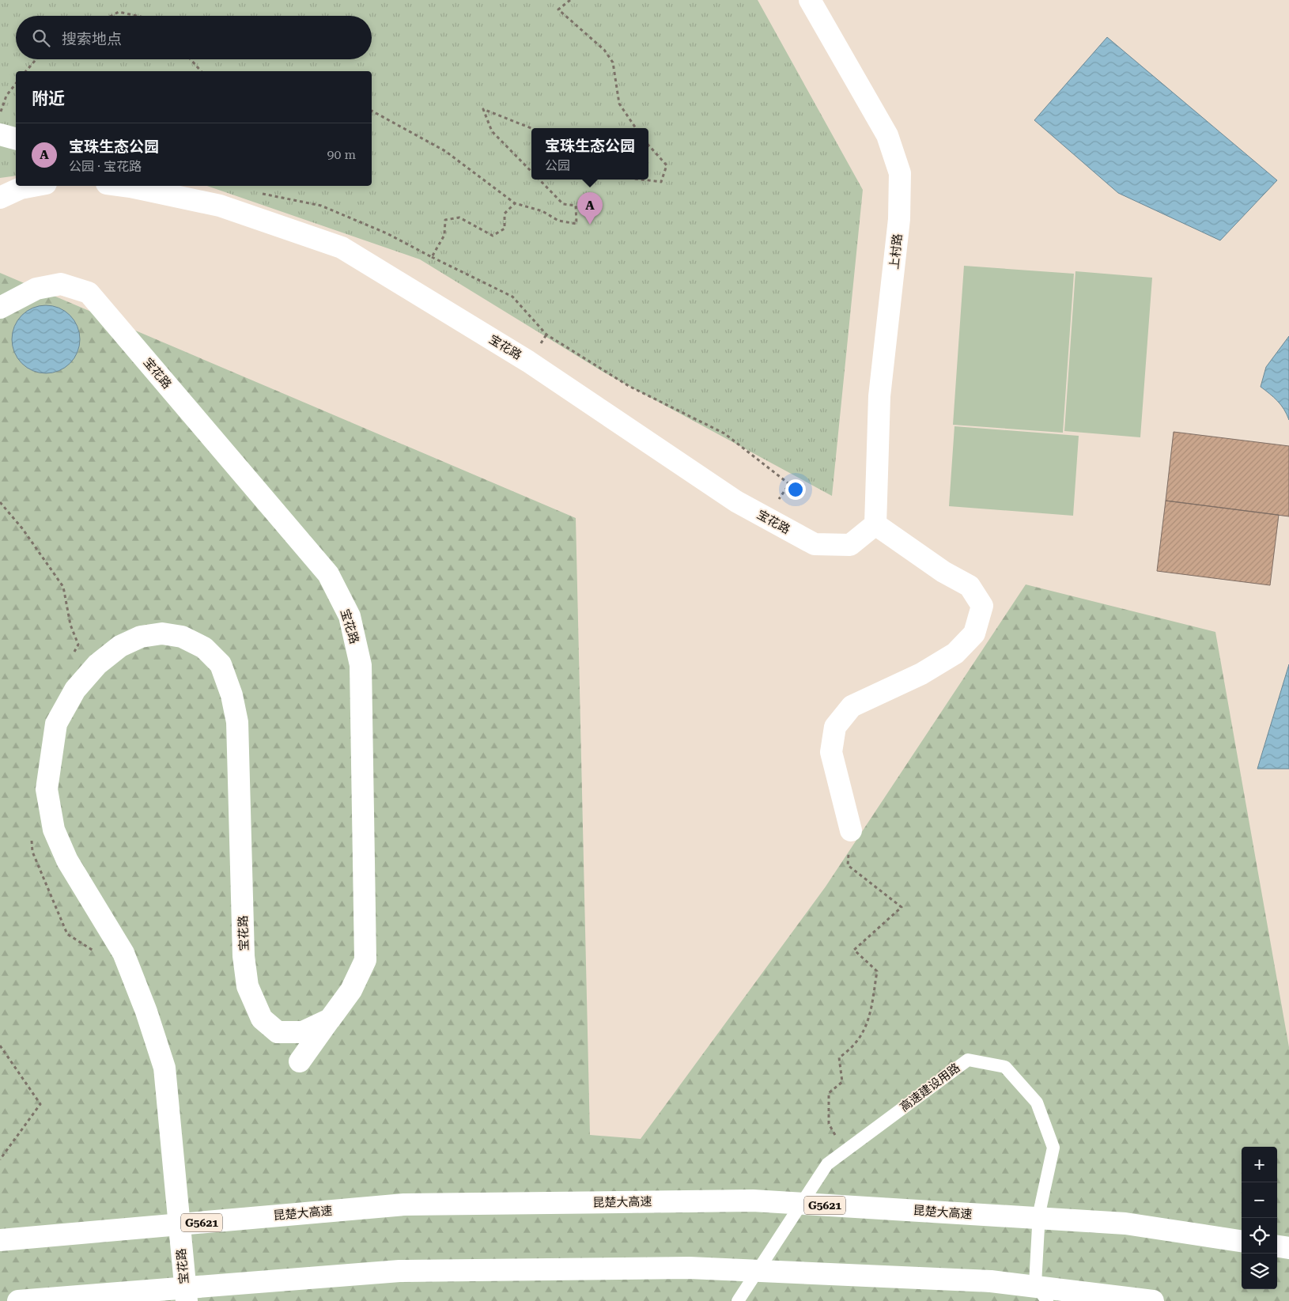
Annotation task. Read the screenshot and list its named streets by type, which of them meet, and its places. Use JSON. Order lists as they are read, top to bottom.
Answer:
{
  "streets": {
    "main road": [
      "上村路",
      "宝花路",
      "昆楚大高速",
      "G5621"
    ],
    "lane": ["高速建设用路"]
  },
  "crossings": [
    ["上村路", "宝花路"]
  ],
  "page": {
    "search": "搜索地点",
    "heading": "附近",
    "list": [
      {
        "mark": "A",
        "name": "宝珠生态公园",
        "note": "公园 · 宝花路",
        "value": "90 m"
      }
    ],
    "popup": ["宝珠生态公园", "公园"],
    "pins": "A",
    "map_buttons": ["+", "−"]
  }
}
